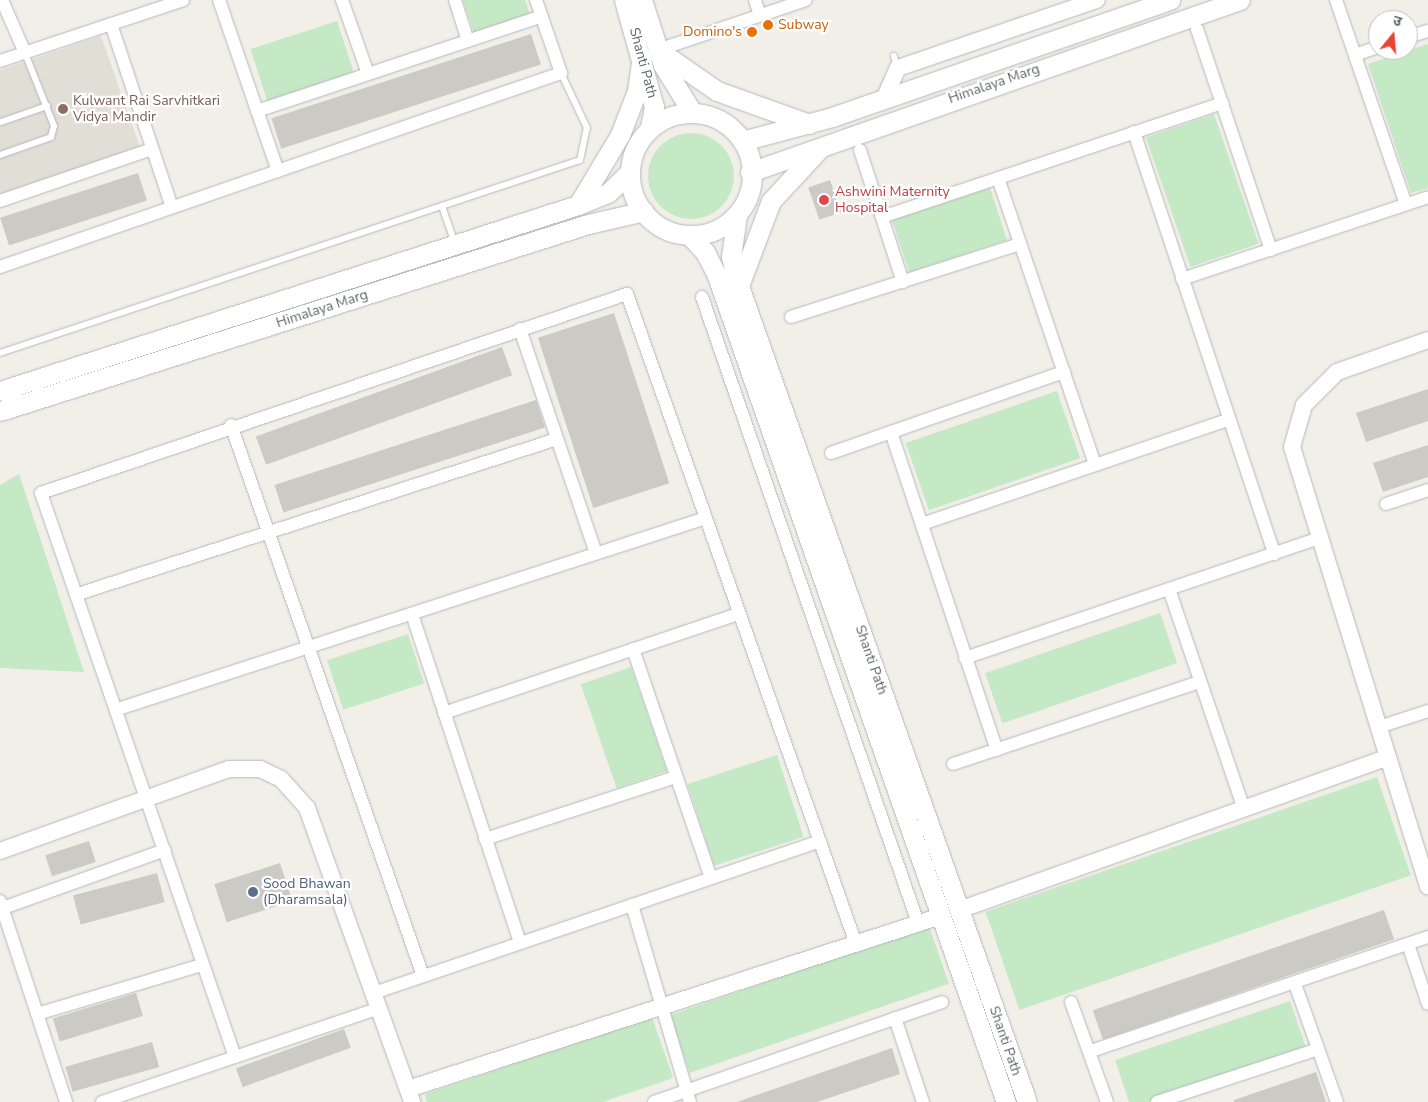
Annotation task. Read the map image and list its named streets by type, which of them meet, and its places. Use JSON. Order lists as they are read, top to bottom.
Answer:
{
  "streets": {
    "main road": ["Shanti Path", "Himalaya Marg"]
  },
  "crossings": [
    ["Shanti Path", "Himalaya Marg"]
  ],
  "places": [
    "Subway",
    "Domino's",
    "Kulwant Rai Sarvhitkari Vidya Mandir",
    "Ashwini Maternity Hospital",
    "Sood Bhawan (Dharamsala)"
  ],
  "north": "top"
}
